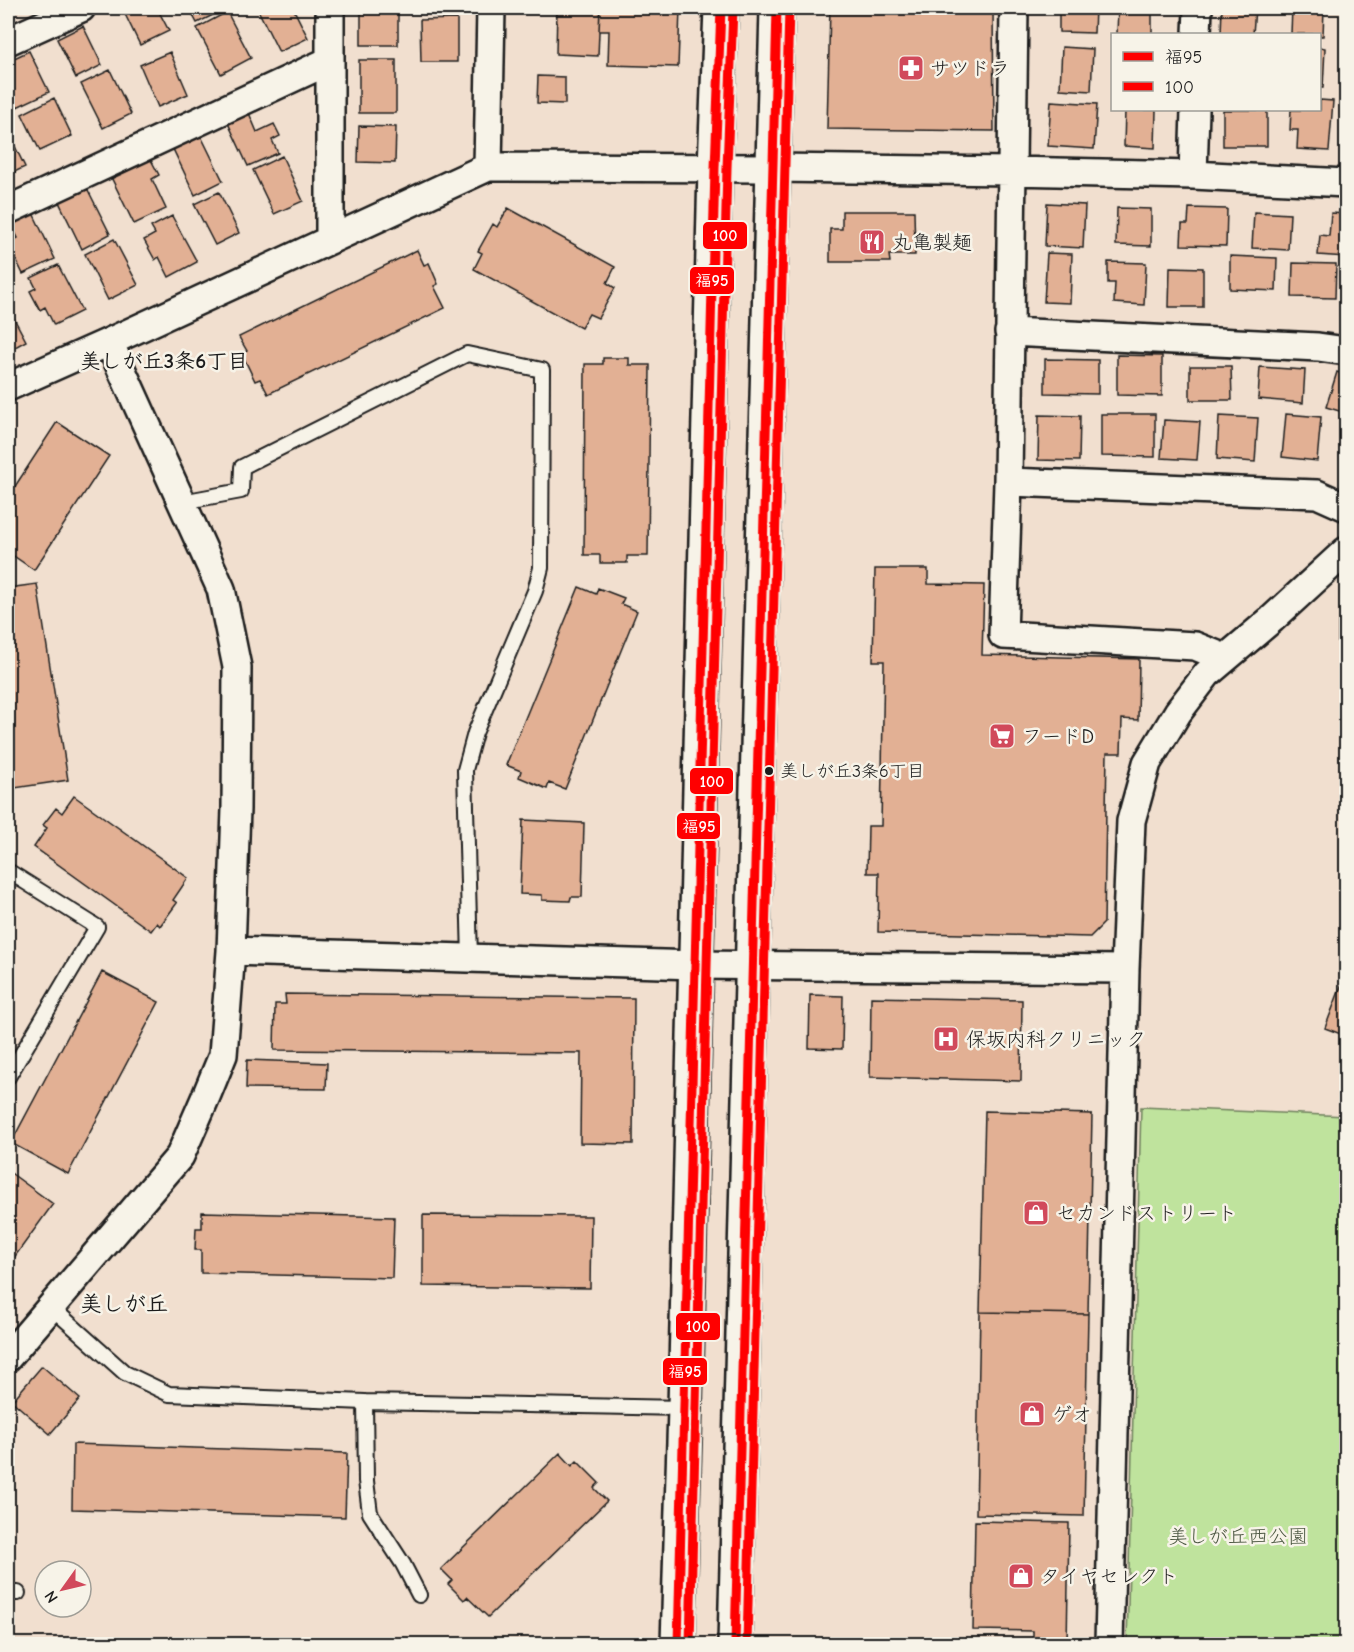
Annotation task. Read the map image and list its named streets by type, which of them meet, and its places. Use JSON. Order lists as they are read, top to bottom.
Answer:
{
  "districts": ["美しが丘3条6丁目", "美しが丘"],
  "parks": ["美しが丘西公園"],
  "places": {
    "pharmacy": ["サツドラ"],
    "restaurant": ["丸亀製麺"],
    "supermarket": ["フードD"],
    "other": ["美しが丘3条6丁目"],
    "hospital": ["保坂内科クリニック"],
    "shop": ["セカンドストリート", "ゲオ", "タイヤセレクト"]
  },
  "lines": ["transit line 福95", "transit line 100"],
  "legend": ["福95", "100"],
  "north": "bottom left"
}
